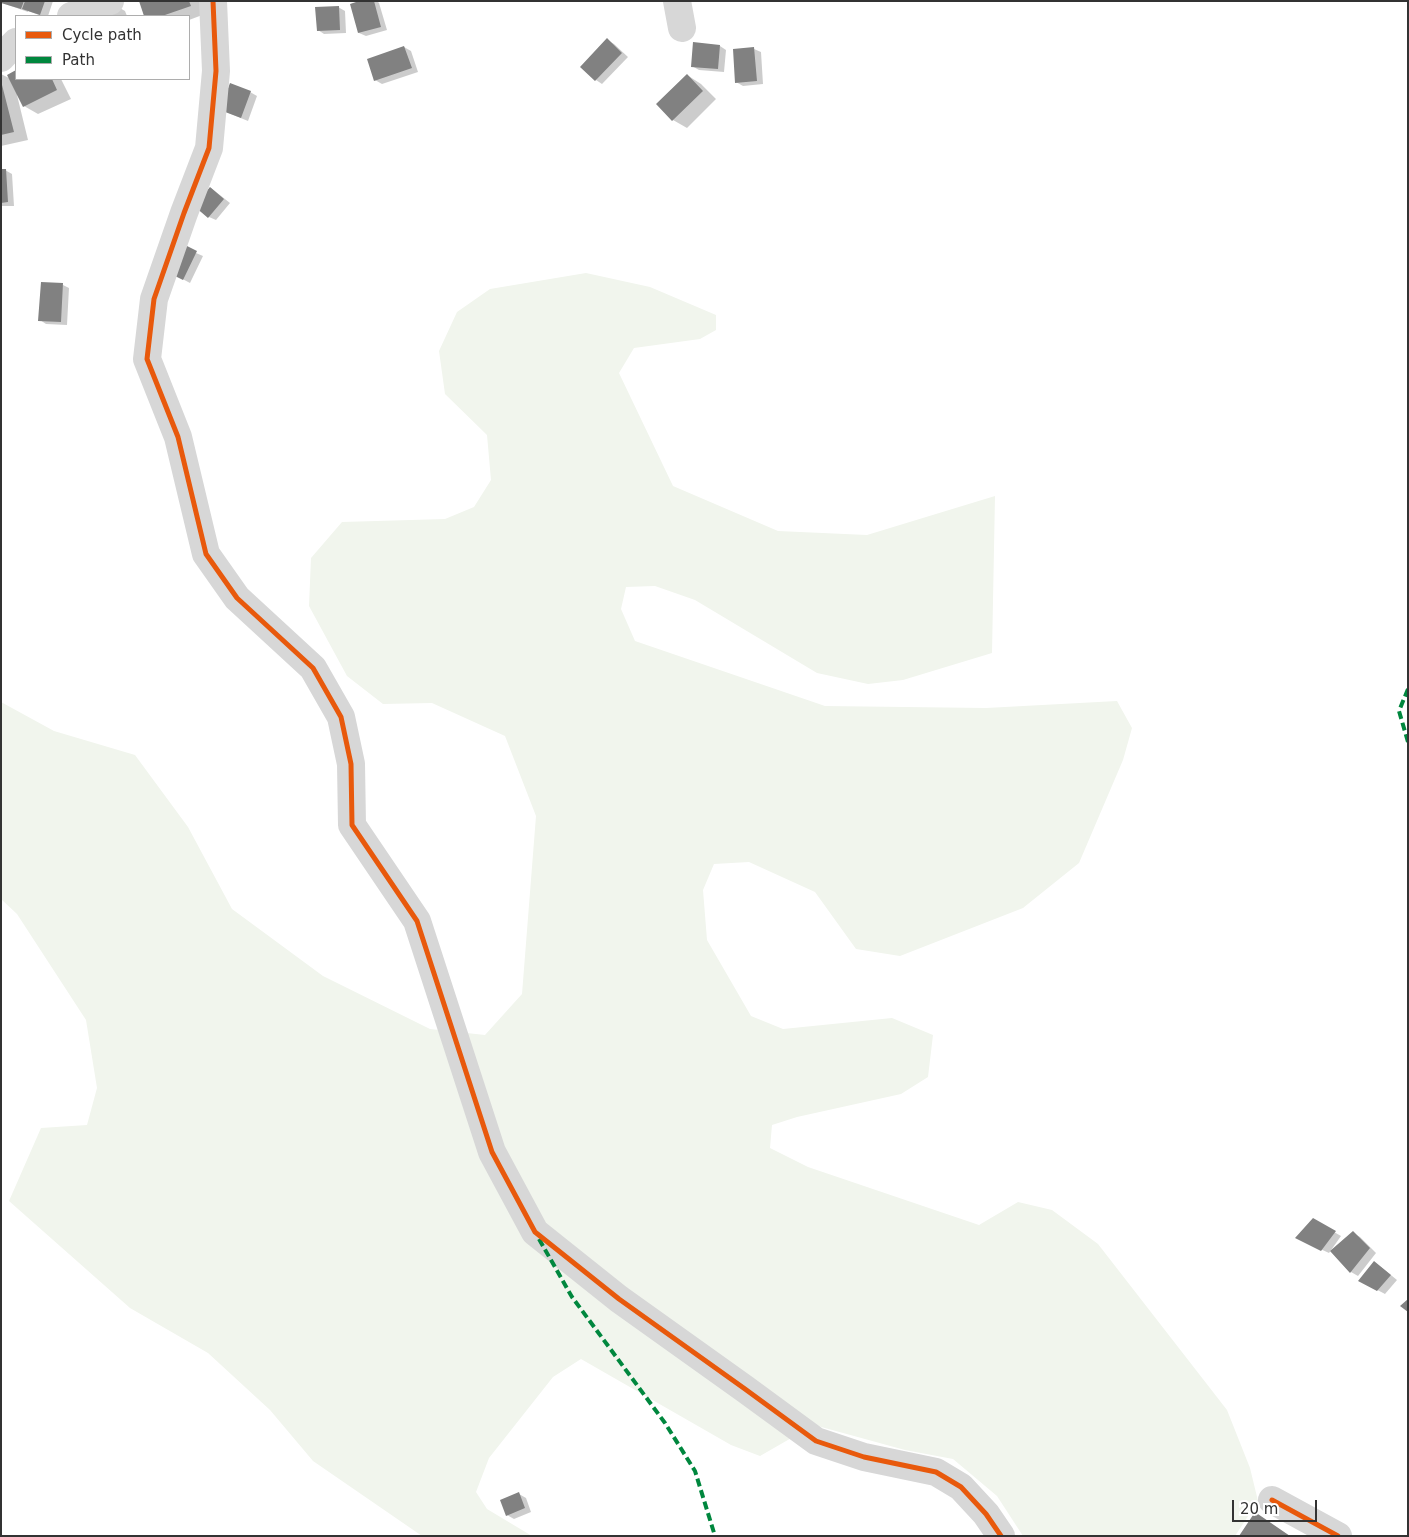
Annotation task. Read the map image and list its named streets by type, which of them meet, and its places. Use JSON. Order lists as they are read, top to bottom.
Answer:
{
  "legend": ["Cycle path", "Path"],
  "scale_bar": "20 m"
}
